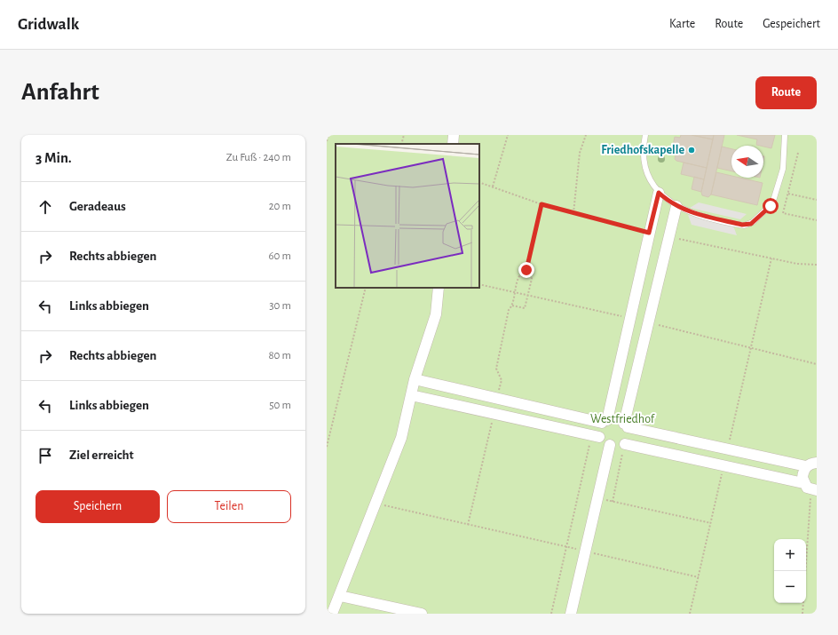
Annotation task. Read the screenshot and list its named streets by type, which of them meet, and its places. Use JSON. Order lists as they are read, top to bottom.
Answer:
{
  "parks": ["Westfriedhof"],
  "places": ["Friedhofskapelle"],
  "north": "left",
  "page": {
    "header": "Gridwalk",
    "nav": ["Karte", "Route", "Gespeichert"],
    "buttons": [
      "Route",
      ["Speichern", "Teilen"]
    ],
    "title": "Anfahrt",
    "heading": ["3 Min.", "Zu Fuß · 240 m"],
    "list": [
      ["Geradeaus", "20 m"],
      ["Rechts abbiegen", "60 m"],
      ["Links abbiegen", "30 m"],
      ["Rechts abbiegen", "80 m"],
      ["Links abbiegen", "50 m"],
      "Ziel erreicht"
    ],
    "map_buttons": ["+", "−"]
  }
}
